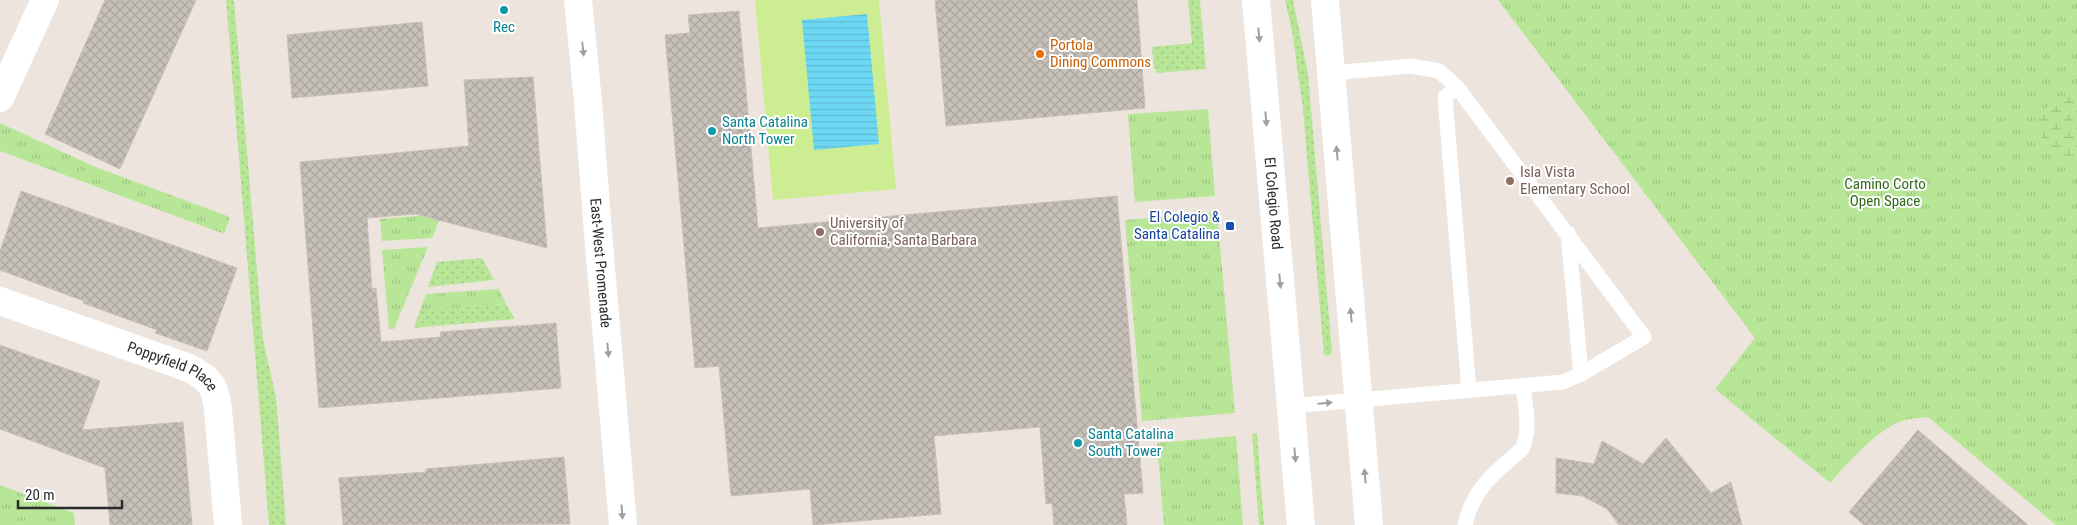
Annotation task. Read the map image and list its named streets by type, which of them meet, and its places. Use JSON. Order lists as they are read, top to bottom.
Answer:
{
  "streets": {
    "main road": ["El Colegio Road", "East-West Promenade", "Poppyfield Place"]
  },
  "one_way": ["East-West Promenade"],
  "parks": ["Camino Corto Open Space"],
  "places": {
    "other": [
      "Rec",
      "Portola Dining Commons",
      "Santa Catalina North Tower",
      "Isla Vista Elementary School",
      "University of California, Santa Barbara",
      "Santa Catalina South Tower"
    ],
    "transit": ["El Colegio & Santa Catalina"]
  },
  "scale_bar": "20 m"
}
